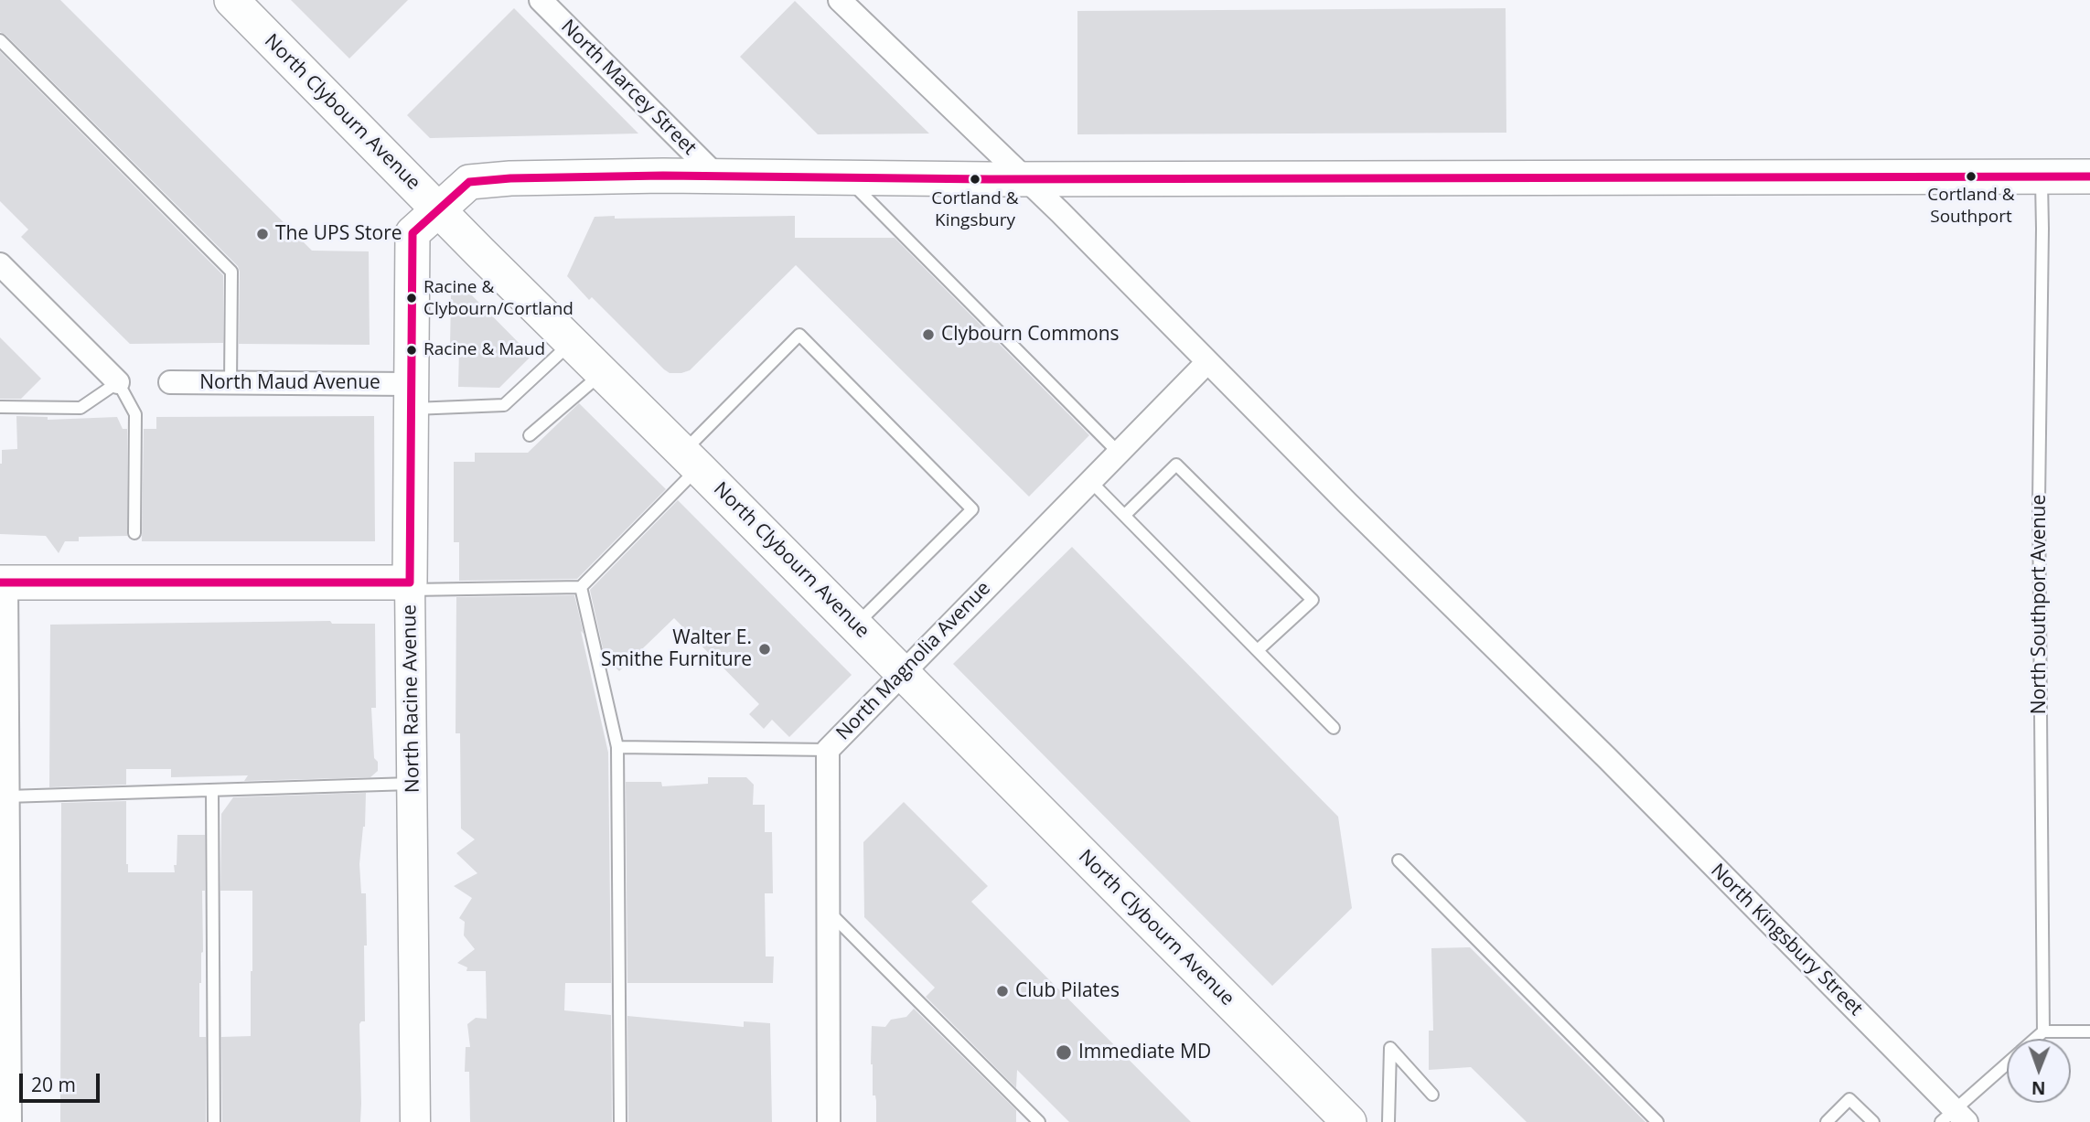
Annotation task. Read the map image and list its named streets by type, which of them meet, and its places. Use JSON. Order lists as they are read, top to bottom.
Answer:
{
  "streets": {
    "main road": ["North Clybourn Avenue", "North Racine Avenue"],
    "street": [
      "North Marcey Street",
      "North Maud Avenue",
      "North Magnolia Avenue",
      "North Kingsbury Street"
    ],
    "lane": ["North Southport Avenue"]
  },
  "crossings": [
    ["North Marcey Street", "North Racine Avenue"],
    ["North Clybourn Avenue", "North Magnolia Avenue"],
    ["North Clybourn Avenue", "North Racine Avenue"],
    ["North Maud Avenue", "North Racine Avenue"],
    ["North Southport Avenue", "North Racine Avenue"],
    ["North Magnolia Avenue", "North Kingsbury Street"],
    ["North Racine Avenue", "North Kingsbury Street"]
  ],
  "places": [
    "Cortland & Southport",
    "Cortland & Kingsbury",
    "The UPS Store",
    "Racine & Clybourn/Cortland",
    "Clybourn Commons",
    "Racine & Maud",
    "Walter E. Smithe Furniture",
    "Club Pilates",
    "Immediate MD"
  ],
  "scale_bar": "20 m",
  "north": "bottom"
}
